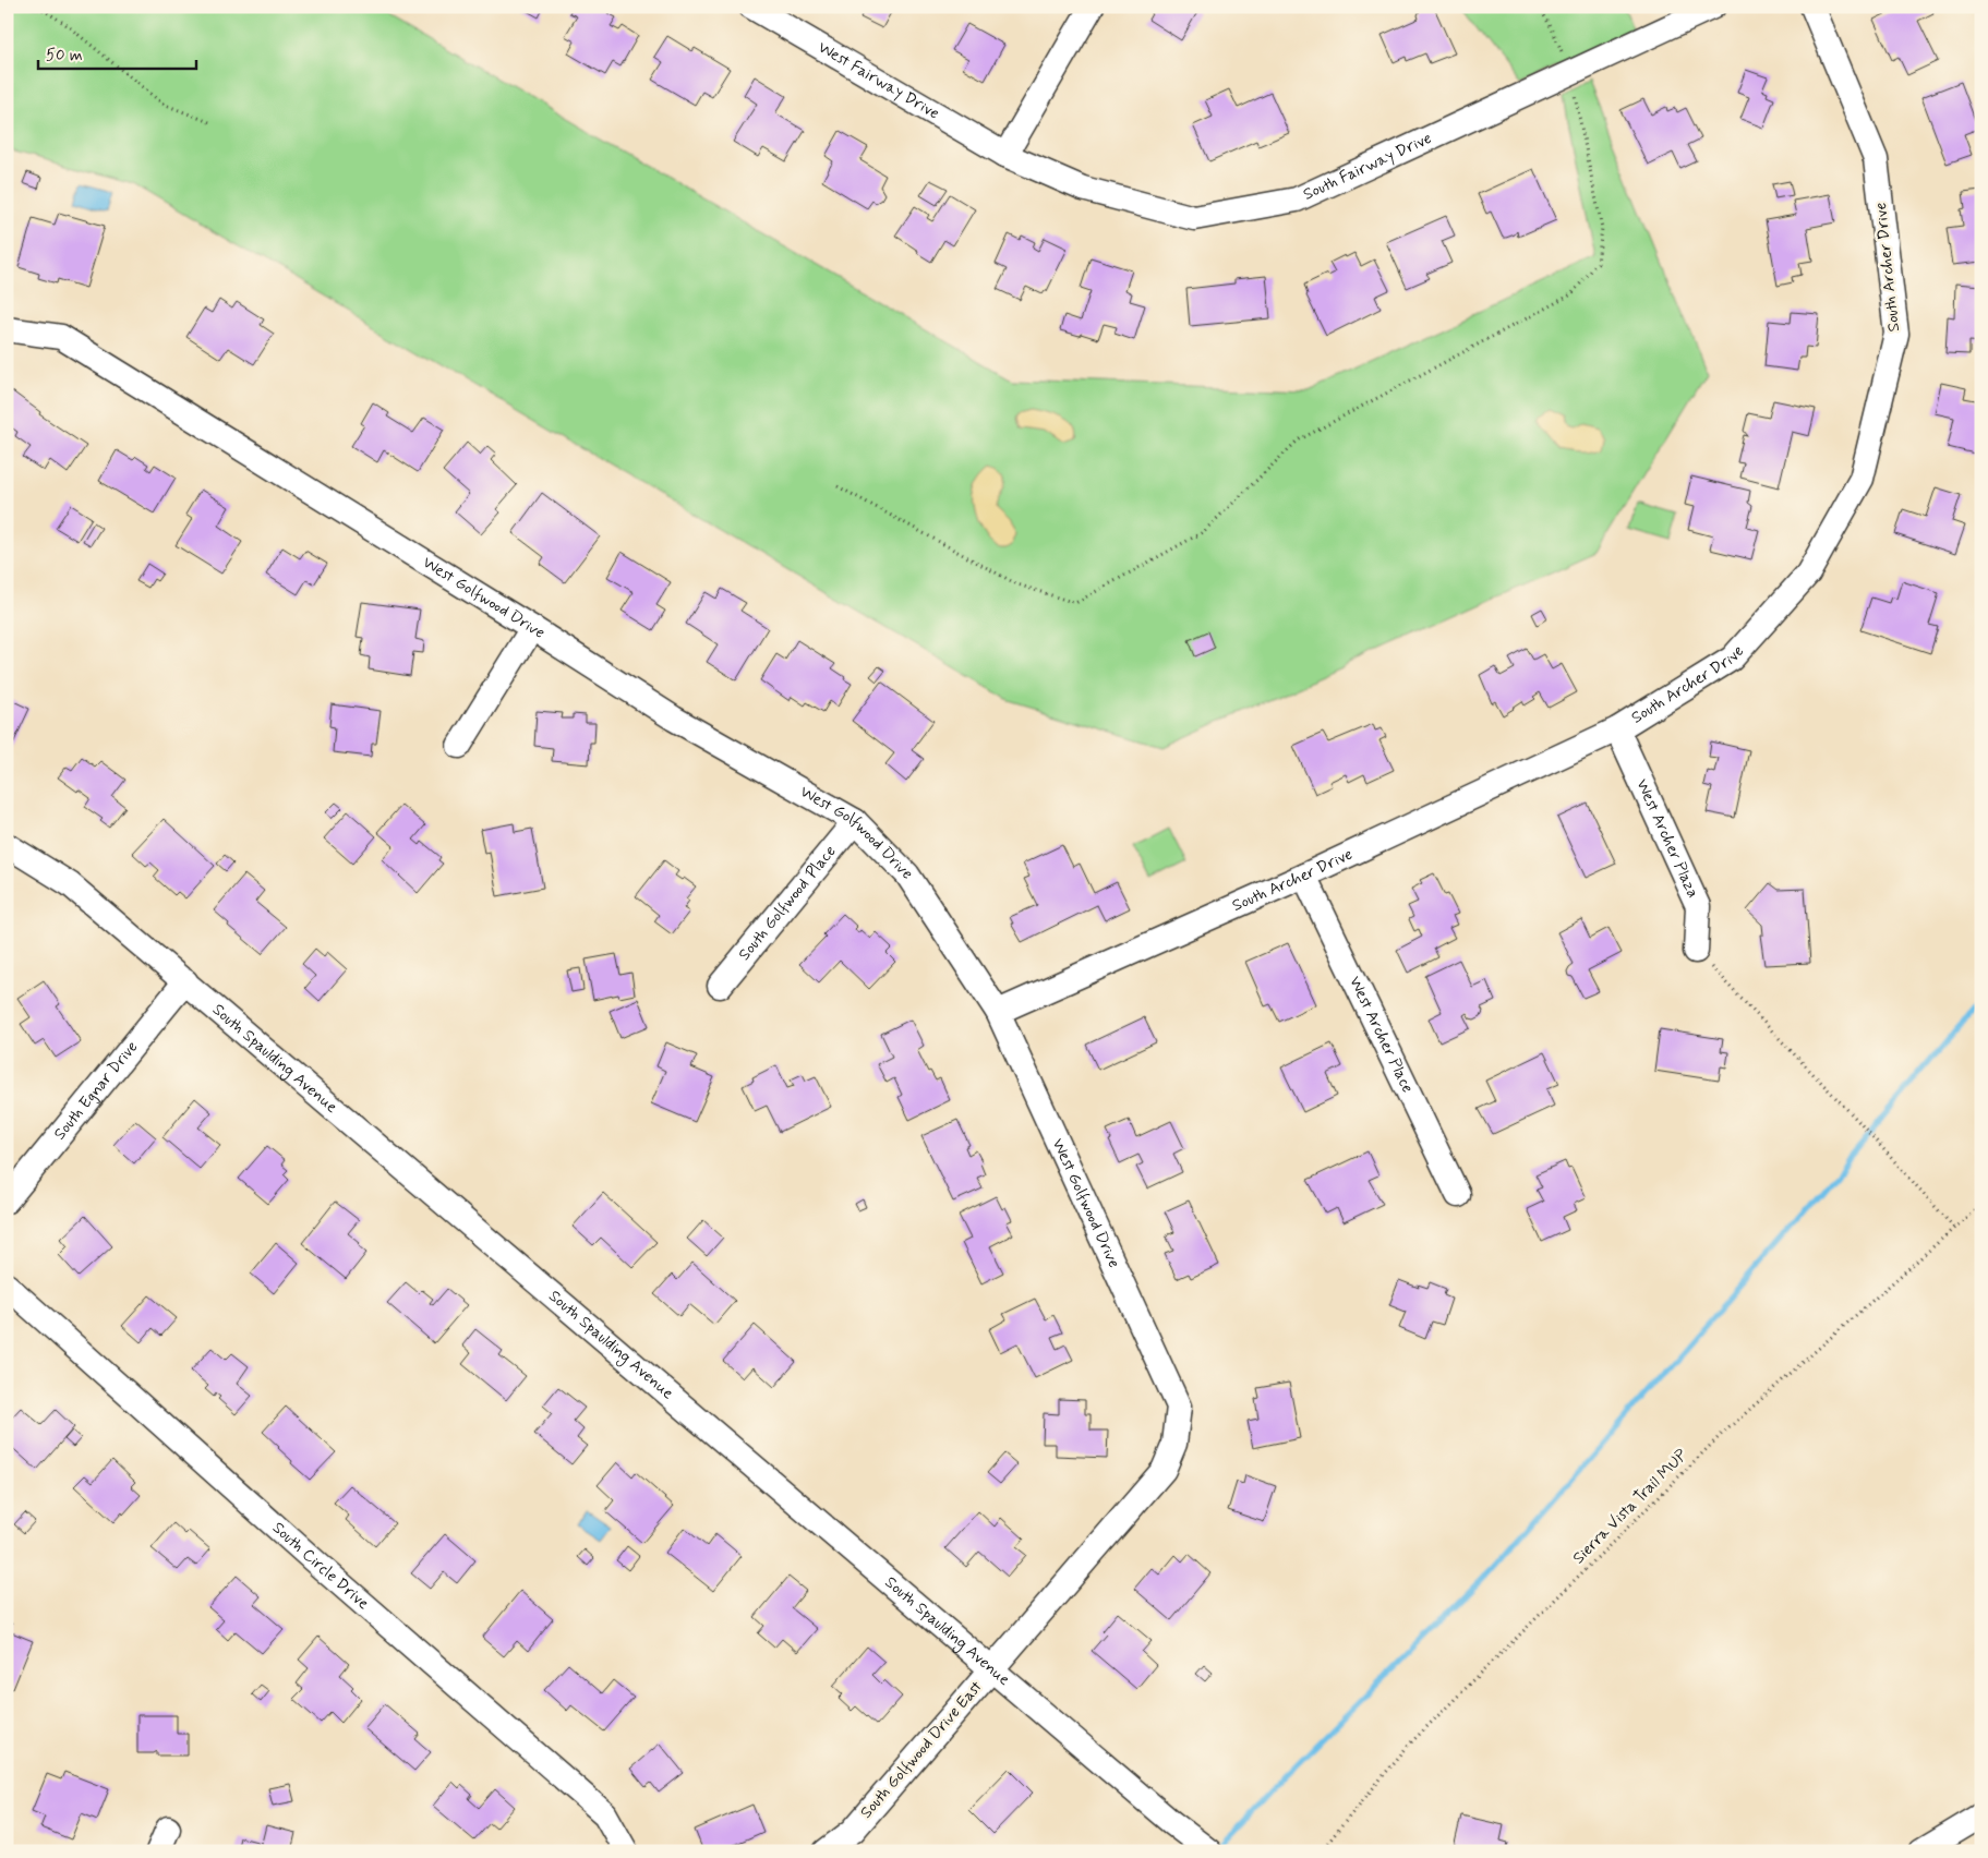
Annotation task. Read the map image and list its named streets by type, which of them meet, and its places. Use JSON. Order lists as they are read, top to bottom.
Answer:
{
  "streets": {
    "street": [
      "West Fairway Drive",
      "South Fairway Drive",
      "South Archer Drive",
      "West Golfwood Drive",
      "West Archer Plaza",
      "South Golfwood Place",
      "West Archer Place",
      "South Spaulding Avenue",
      "South Egnar Drive",
      "South Circle Drive",
      "South Golfwood Drive East"
    ],
    "path": ["Sierra Vista Trail MUP"]
  },
  "crossings": [
    ["West Fairway Drive", "South Fairway Drive"],
    ["South Archer Drive", "West Golfwood Drive"],
    ["South Archer Drive", "West Archer Plaza"],
    ["South Archer Drive", "West Archer Place"],
    ["West Golfwood Drive", "South Golfwood Place"],
    ["West Golfwood Drive", "South Spaulding Avenue"],
    ["West Golfwood Drive", "South Golfwood Drive East"],
    ["South Spaulding Avenue", "South Egnar Drive"],
    ["South Spaulding Avenue", "South Golfwood Drive East"]
  ],
  "scale_bar": "50 m"
}
